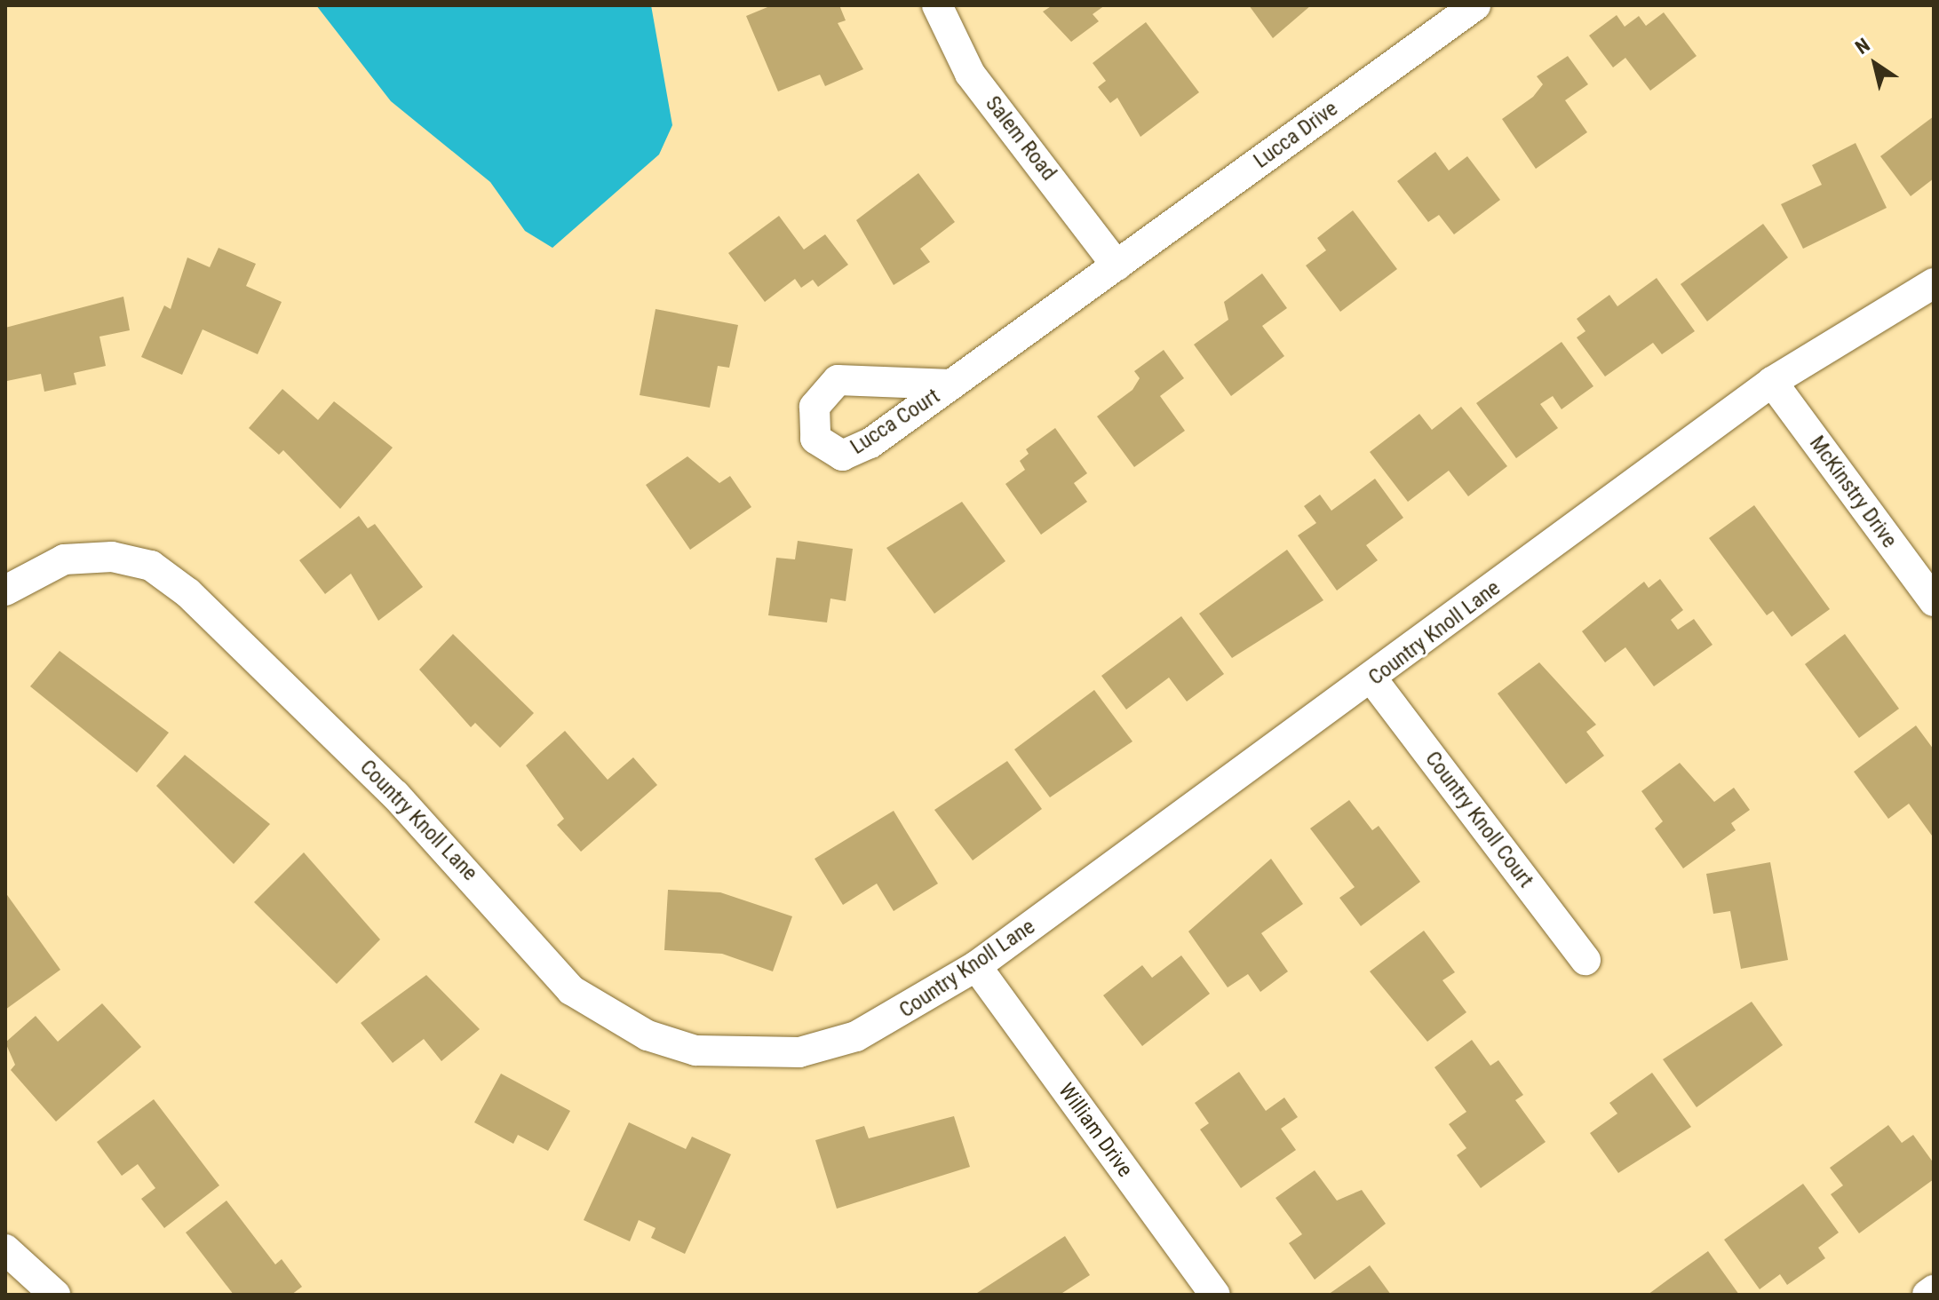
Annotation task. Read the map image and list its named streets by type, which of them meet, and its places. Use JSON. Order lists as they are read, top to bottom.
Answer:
{
  "streets": {
    "street": [
      "Lucca Drive",
      "Salem Road",
      "Lucca Court",
      "McKinstry Drive",
      "Country Knoll Lane",
      "Country Knoll Court",
      "William Drive"
    ]
  },
  "crossings": [
    ["Lucca Drive", "Salem Road"],
    ["Lucca Drive", "Lucca Court"],
    ["Salem Road", "Lucca Court"],
    ["McKinstry Drive", "Country Knoll Lane"],
    ["Country Knoll Lane", "Country Knoll Court"],
    ["Country Knoll Lane", "William Drive"]
  ],
  "north": "top left"
}
